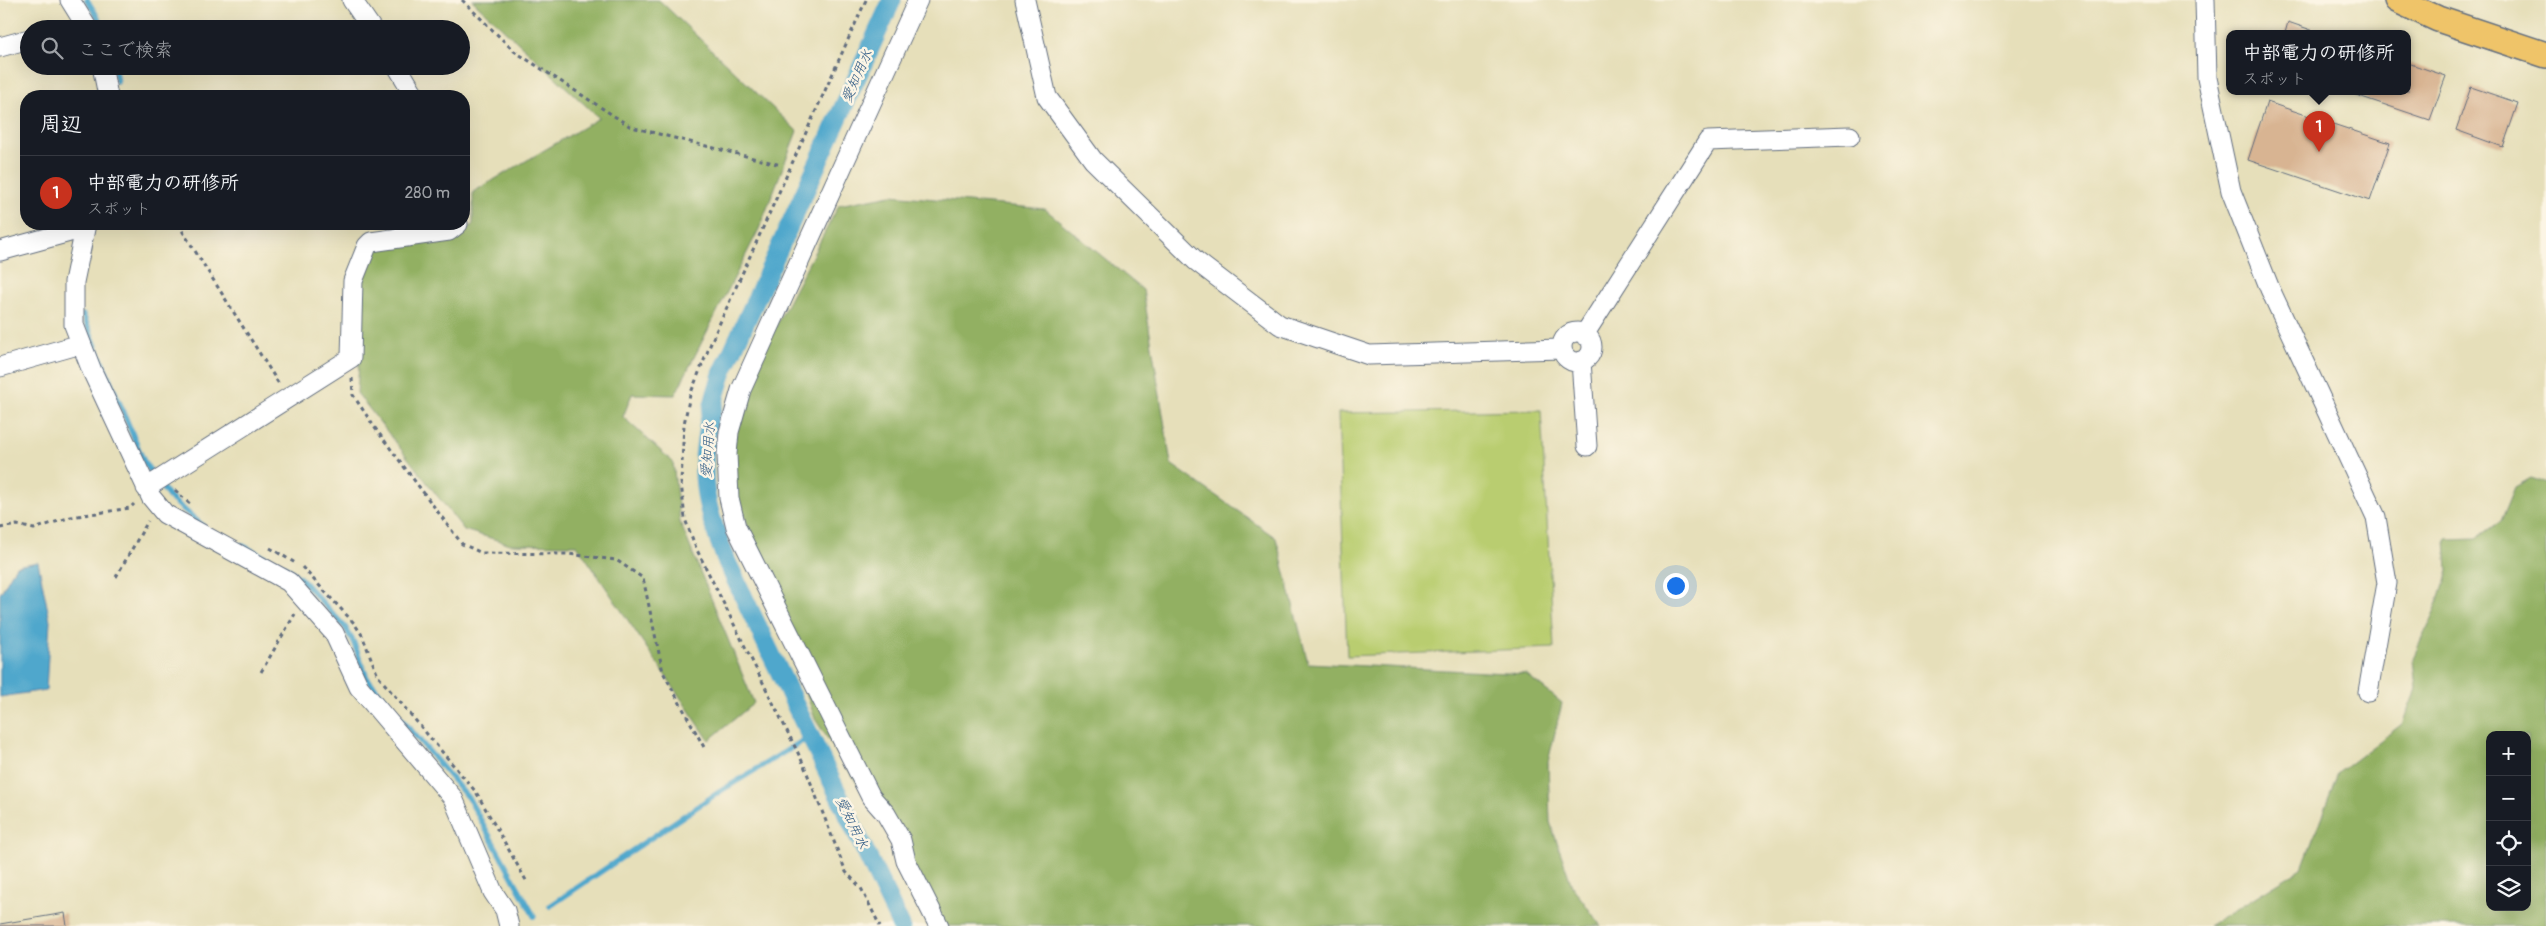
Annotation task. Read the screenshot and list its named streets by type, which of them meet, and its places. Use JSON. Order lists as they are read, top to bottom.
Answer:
{
  "water": ["愛知用水"],
  "page": {
    "search": "ここで検索",
    "popup": ["中部電力の研修所", "スポット"],
    "heading": "周辺",
    "pins": "1",
    "list": [
      {
        "mark": "1",
        "name": "中部電力の研修所",
        "note": "スポット",
        "value": "280 m"
      }
    ],
    "map_buttons": ["+", "−"]
  }
}
